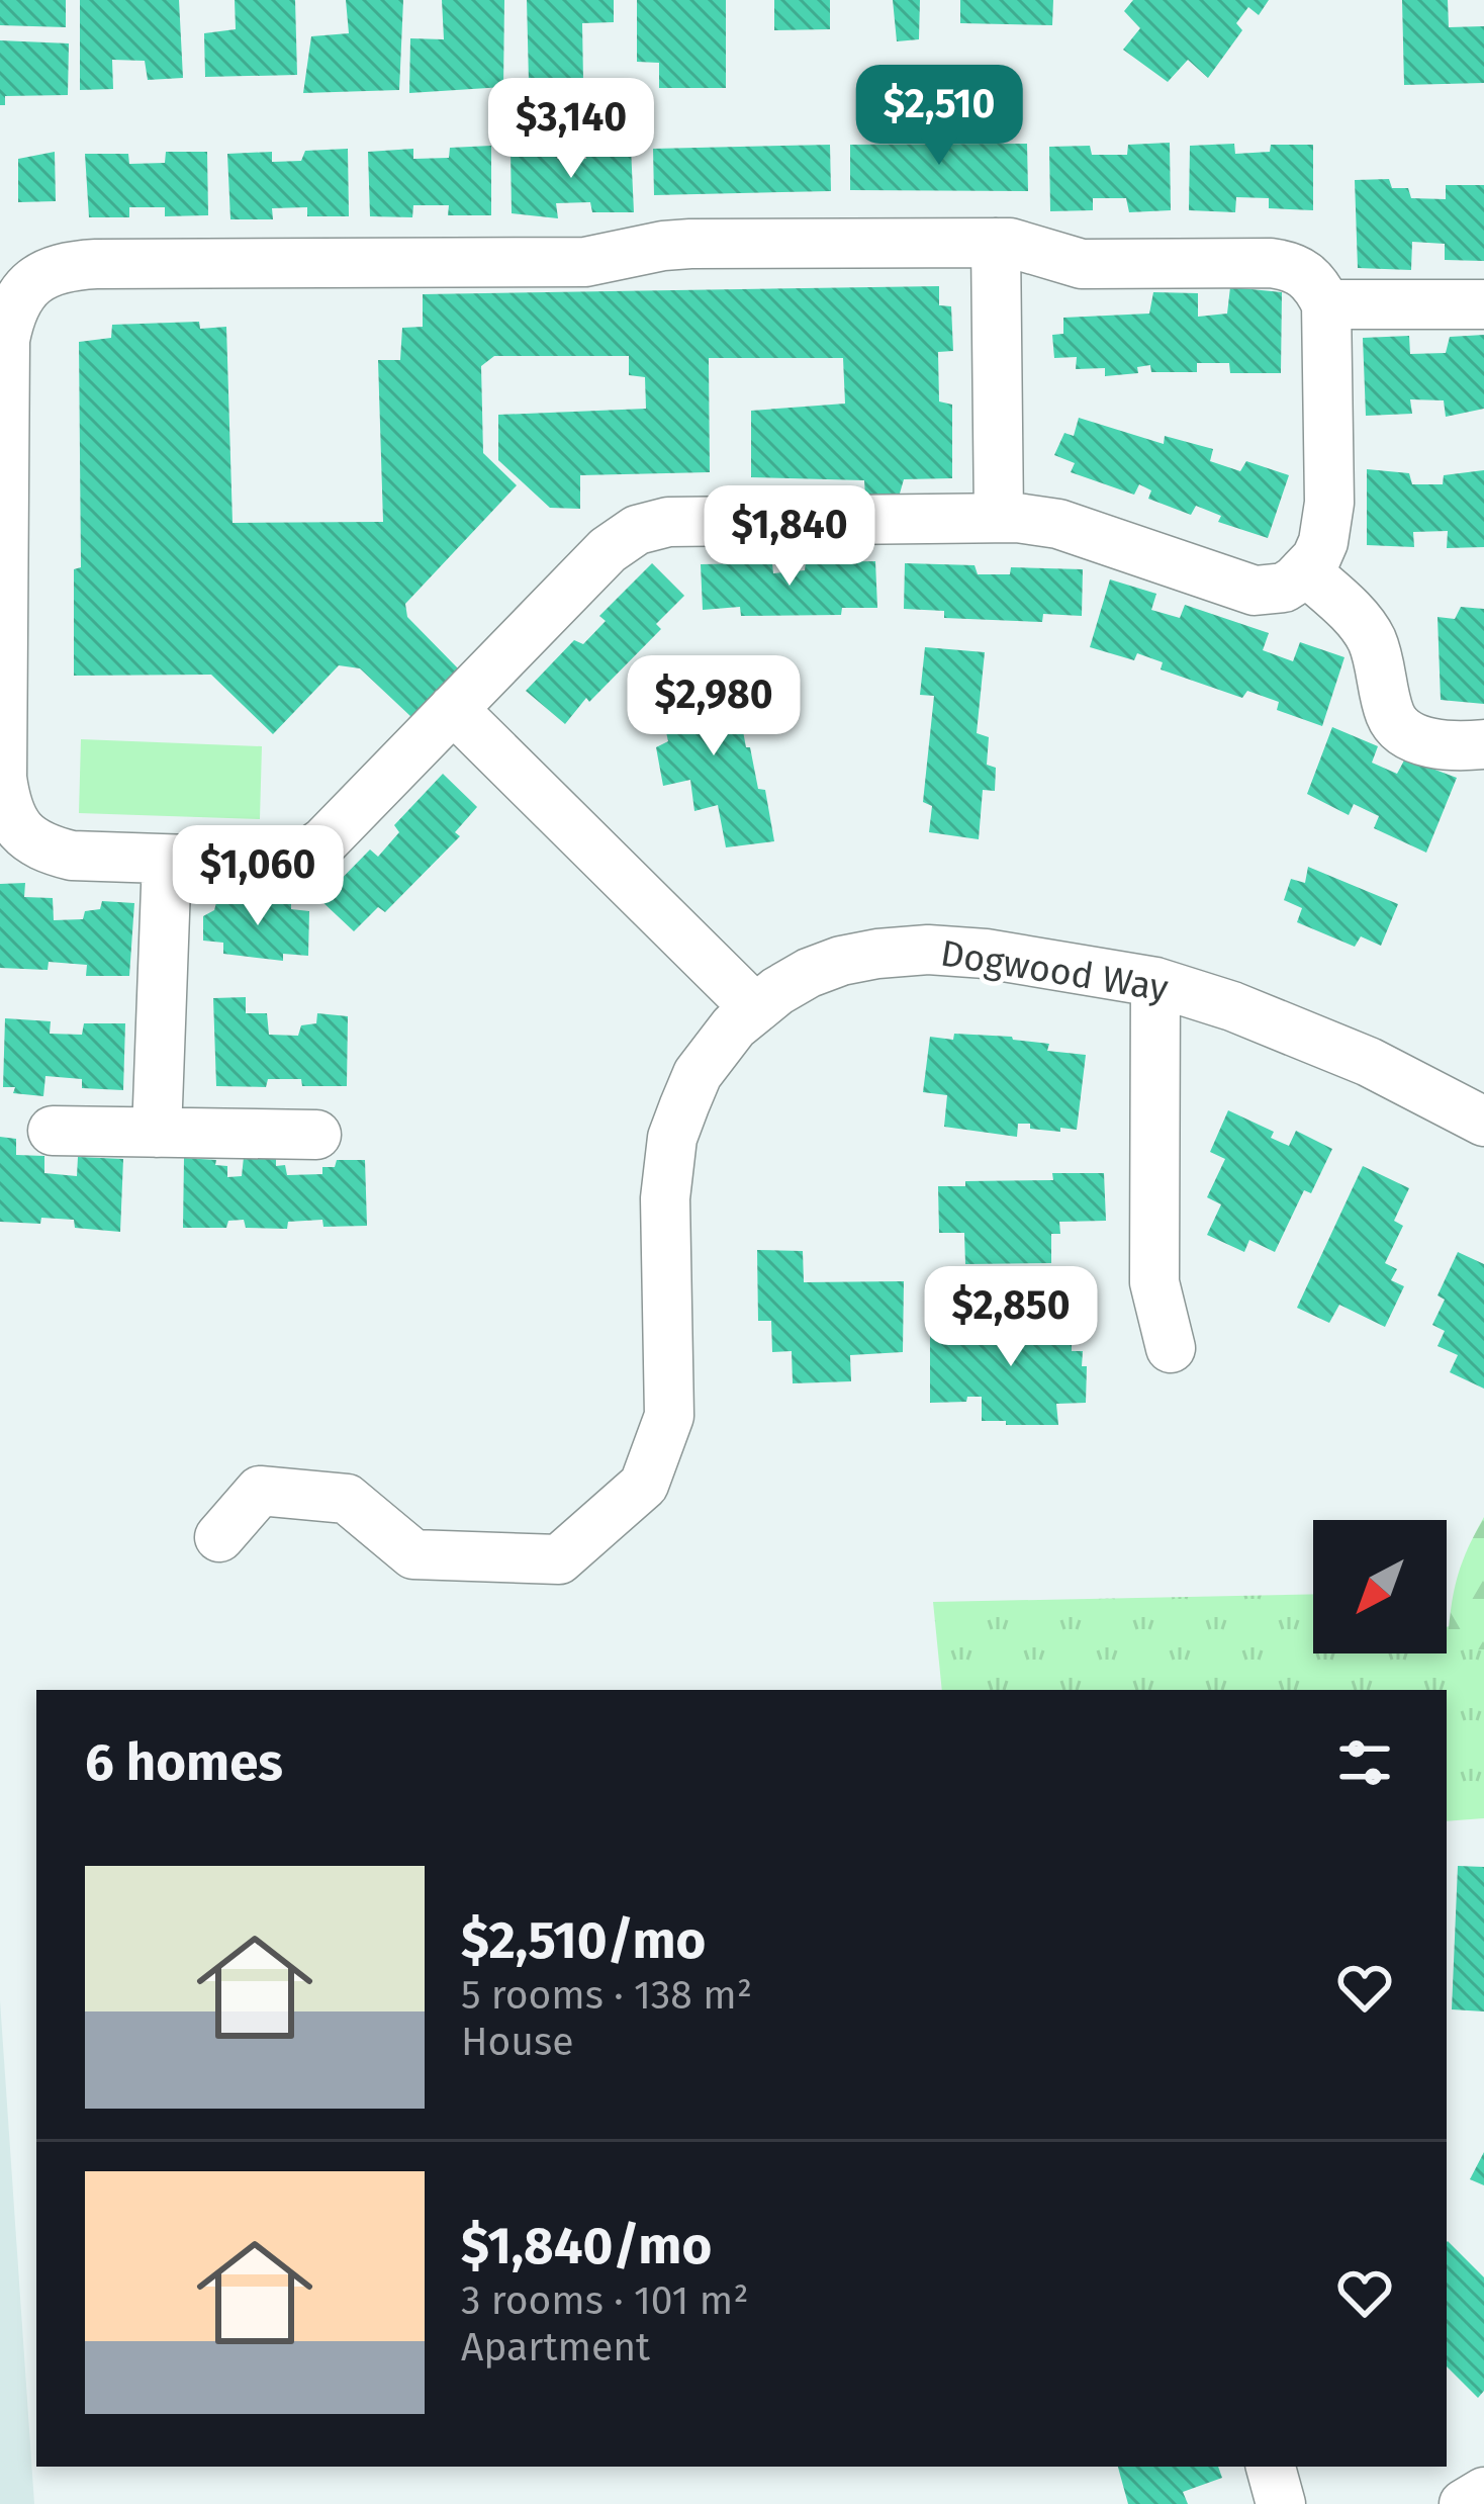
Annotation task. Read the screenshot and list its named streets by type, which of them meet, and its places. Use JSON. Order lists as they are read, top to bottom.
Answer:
{
  "streets": {
    "street": ["Dogwood Way"]
  },
  "north": "bottom left",
  "page": {
    "price": [
      "$2,510",
      "$3,140",
      "$1,840",
      "$2,980",
      "$1,060",
      "$2,850"
    ],
    "heading": "6 homes",
    "list": [
      {
        "name": "$2,510/mo",
        "note": "5 rooms · 138 m² · House"
      },
      {
        "name": "$1,840/mo",
        "note": "3 rooms · 101 m² · Apartment"
      }
    ]
  }
}
